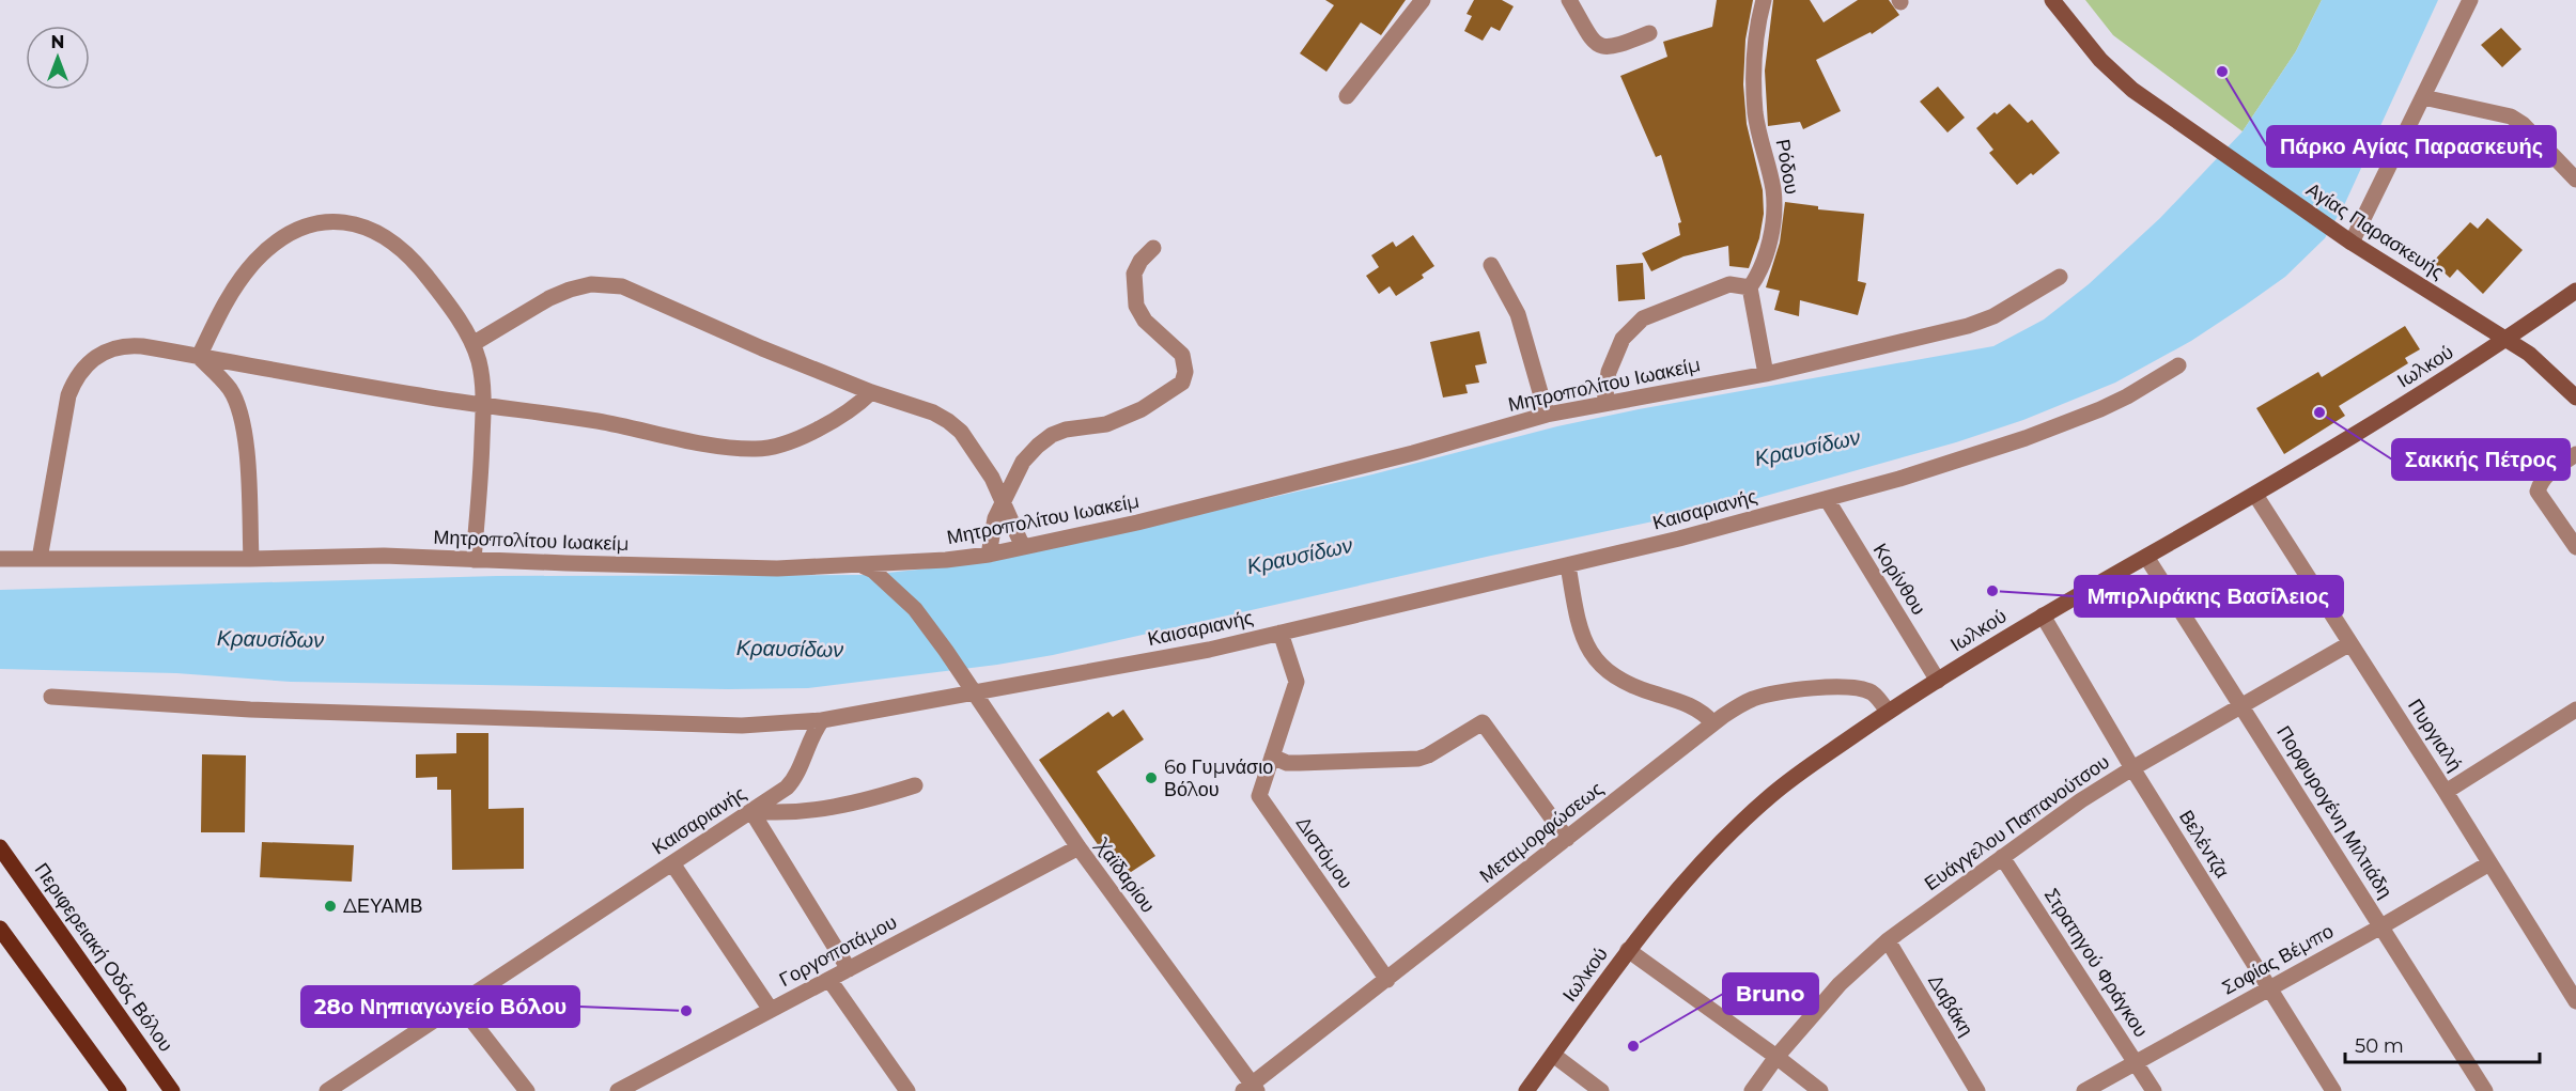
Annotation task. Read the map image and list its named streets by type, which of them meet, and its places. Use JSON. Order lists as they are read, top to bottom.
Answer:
{
  "streets": {
    "main road": ["Αγίας Παρασκευής", "Ιωλκού", "Περιφερειακή Οδός Βόλου"],
    "street": [
      "Ρόδου",
      "Μητροπολίτου Ιωακείμ",
      "Καισαριανής",
      "Κορίνθου",
      "Πυργιαλή",
      "Πορφυρογένη Μιλτιάδη",
      "Ευάγγελου Παπανούτσου",
      "Μεταμορφώσεως",
      "Βελέντζα",
      "Διστόμου",
      "Χαϊδαρίου",
      "Γοργοποτάμου",
      "Σοφίας Βέμπο",
      "Στρατηγού Φράγκου",
      "Δαβάκη"
    ]
  },
  "crossings": [
    ["Αγίας Παρασκευής", "Ιωλκού"],
    ["Ιωλκού", "Κορίνθου"],
    ["Ιωλκού", "Πυργιαλή"],
    ["Ιωλκού", "Πορφυρογένη Μιλτιάδη"],
    ["Ιωλκού", "Μεταμορφώσεως"],
    ["Ιωλκού", "Βελέντζα"],
    ["Μητροπολίτου Ιωακείμ", "Χαϊδαρίου"],
    ["Καισαριανής", "Κορίνθου"],
    ["Καισαριανής", "Διστόμου"],
    ["Καισαριανής", "Χαϊδαρίου"],
    ["Πυργιαλή", "Ευάγγελου Παπανούτσου"],
    ["Πυργιαλή", "Σοφίας Βέμπο"],
    ["Πορφυρογένη Μιλτιάδη", "Ευάγγελου Παπανούτσου"],
    ["Πορφυρογένη Μιλτιάδη", "Σοφίας Βέμπο"],
    ["Ευάγγελου Παπανούτσου", "Βελέντζα"],
    ["Ευάγγελου Παπανούτσου", "Στρατηγού Φράγκου"],
    ["Ευάγγελου Παπανούτσου", "Δαβάκη"],
    ["Μεταμορφώσεως", "Διστόμου"],
    ["Μεταμορφώσεως", "Χαϊδαρίου"],
    ["Βελέντζα", "Σοφίας Βέμπο"],
    ["Χαϊδαρίου", "Γοργοποτάμου"],
    ["Σοφίας Βέμπο", "Στρατηγού Φράγκου"]
  ],
  "water": ["Κραυσίδων"],
  "places": [
    "Πάρκο Αγίας Παρασκευής",
    "Σακκής Πέτρος",
    "Μπιρλιράκης Βασίλειος",
    "6ο Γυμνάσιο Βόλου",
    "ΔΕΥΑΜΒ",
    "28ο Νηπιαγωγείο Βόλου",
    "Bruno"
  ],
  "scale_bar": "50 m",
  "north": "top"
}
